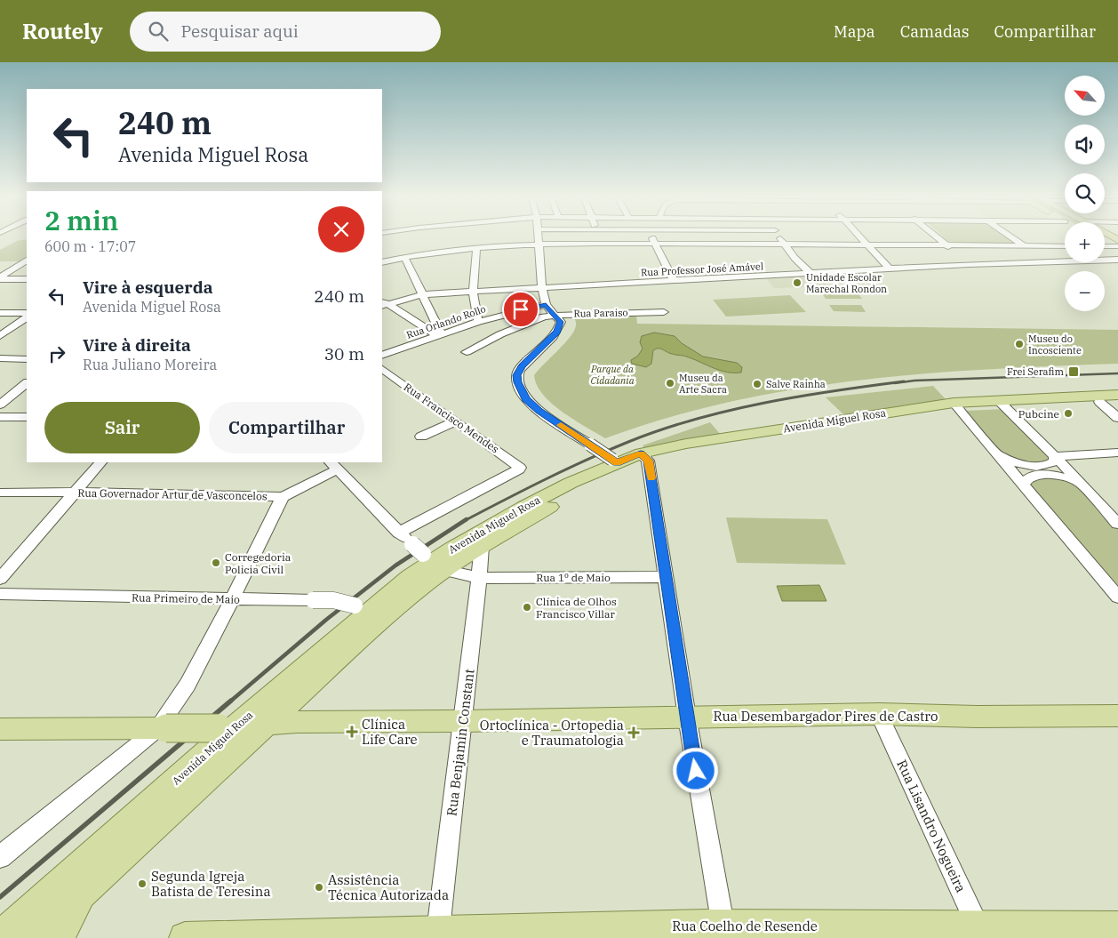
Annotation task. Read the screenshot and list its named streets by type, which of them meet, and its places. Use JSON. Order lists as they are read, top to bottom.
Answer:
{
  "streets": {
    "main road": ["Avenida Miguel Rosa", "Rua Desembargador Pires de Castro", "Rua Coelho de Resende"],
    "street": [
      "Rua Professor José Amável",
      "Rua Paraiso",
      "Rua Orlando Rollo",
      "Rua Francisco Mendes",
      "Rua Governador Artur de Vasconcelos",
      "Rua 1º de Maio",
      "Rua Primeiro de Maio",
      "Rua Benjamin Constant",
      "Rua Lisandro Nogueira"
    ]
  },
  "crossings": [
    ["Avenida Miguel Rosa", "Rua Primeiro de Maio"],
    ["Avenida Miguel Rosa", "Rua Desembargador Pires de Castro"],
    ["Avenida Miguel Rosa", "Rua Benjamin Constant"],
    ["Rua 1º de Maio", "Rua Benjamin Constant"],
    ["Rua Desembargador Pires de Castro", "Rua Benjamin Constant"],
    ["Rua Desembargador Pires de Castro", "Rua Lisandro Nogueira"],
    ["Rua Benjamin Constant", "Rua Coelho de Resende"],
    ["Rua Lisandro Nogueira", "Rua Coelho de Resende"]
  ],
  "parks": ["Parque da Cidadania"],
  "places": {
    "other": [
      "Unidade Escolar Marechal Rondon",
      "Museu do Incosciente",
      "Museu da Arte Sacra",
      "Salve Rainha",
      "Pubcine",
      "Corregedoria Policia Civil",
      "Clínica de Olhos Francisco Villar",
      "Segunda Igreja Batista de Teresina",
      "Assistência Técnica Autorizada"
    ],
    "transit": ["Frei Serafim"],
    "health": ["Clínica Life Care", "Ortoclínica - Ortopedia e Traumatologia"]
  },
  "north": "top left",
  "page": {
    "header": "Routely",
    "search": "Pesquisar aqui",
    "nav": ["Mapa", "Camadas", "Compartilhar"],
    "map_buttons": ["+", "−"],
    "turn": ["240 m", "Avenida Miguel Rosa"],
    "heading": ["2 min", "600 m · 17:07"],
    "list": [
      {
        "name": "Vire à esquerda",
        "note": "Avenida Miguel Rosa",
        "value": "240 m"
      },
      {
        "name": "Vire à direita",
        "note": "Rua Juliano Moreira",
        "value": "30 m"
      }
    ],
    "buttons": ["Sair", "Compartilhar"]
  }
}
